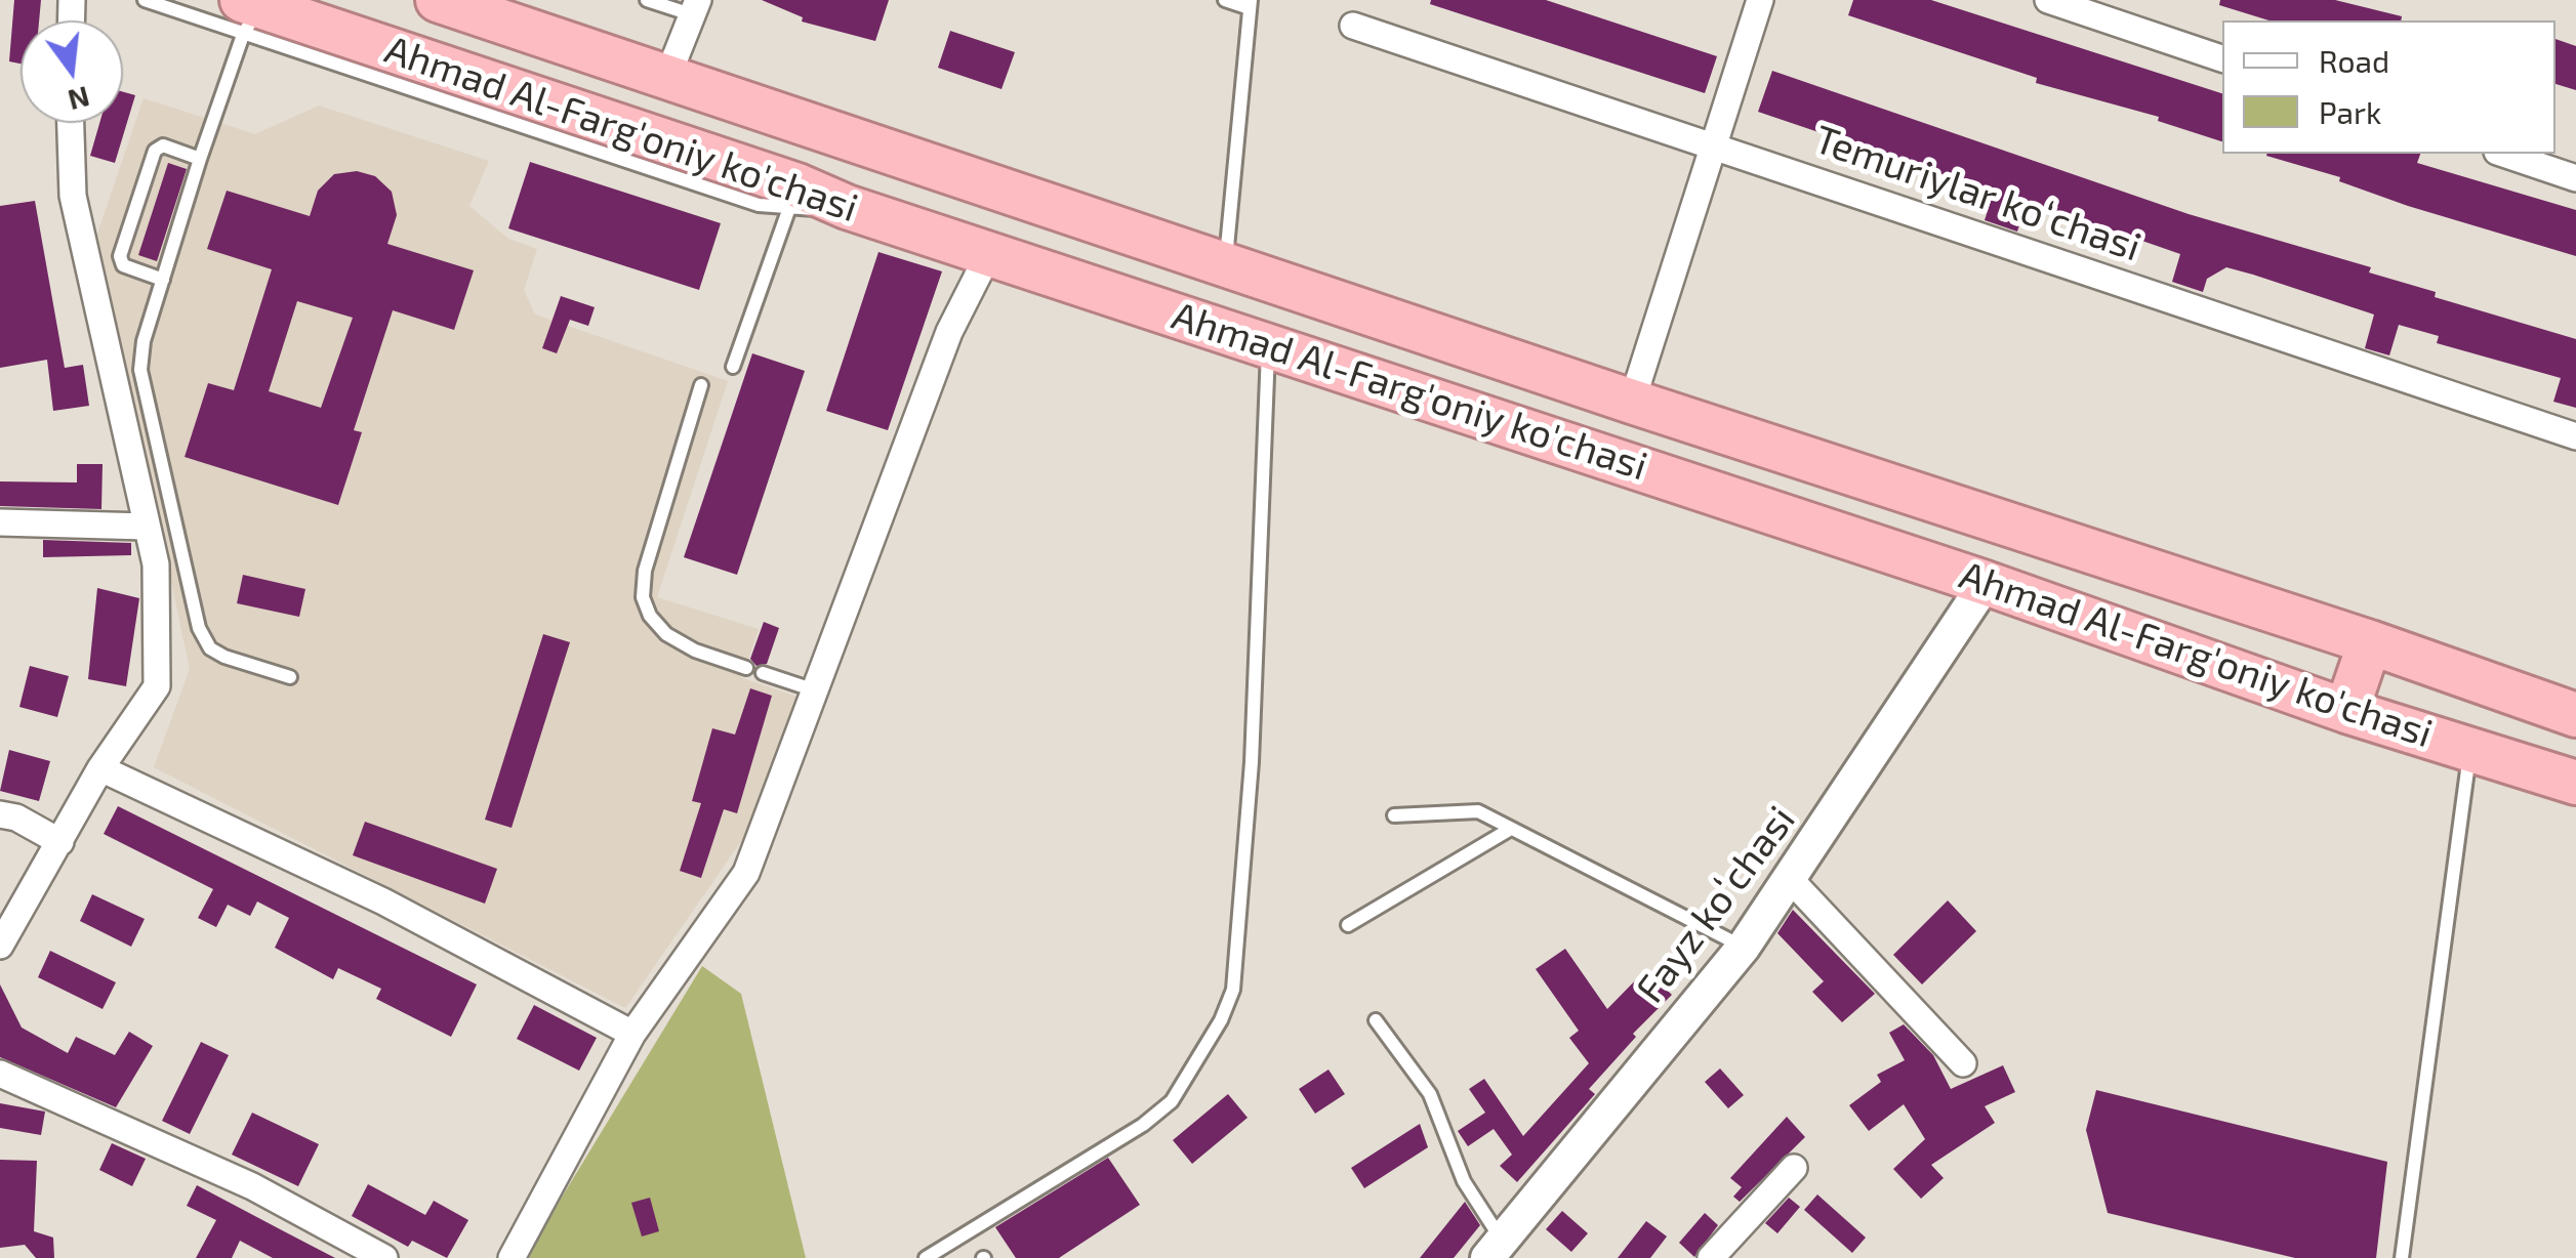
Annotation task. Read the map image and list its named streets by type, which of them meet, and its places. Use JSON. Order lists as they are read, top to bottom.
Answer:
{
  "streets": {
    "highway": ["Ahmad Al-Farg'oniy ko'chasi"],
    "street": ["Temuriylar koʻchasi", "Fayz koʻchasi"]
  },
  "crossings": [
    ["Ahmad Al-Farg'oniy ko'chasi", "Fayz koʻchasi"]
  ],
  "legend": ["Road", "Park"],
  "north": "bottom"
}
